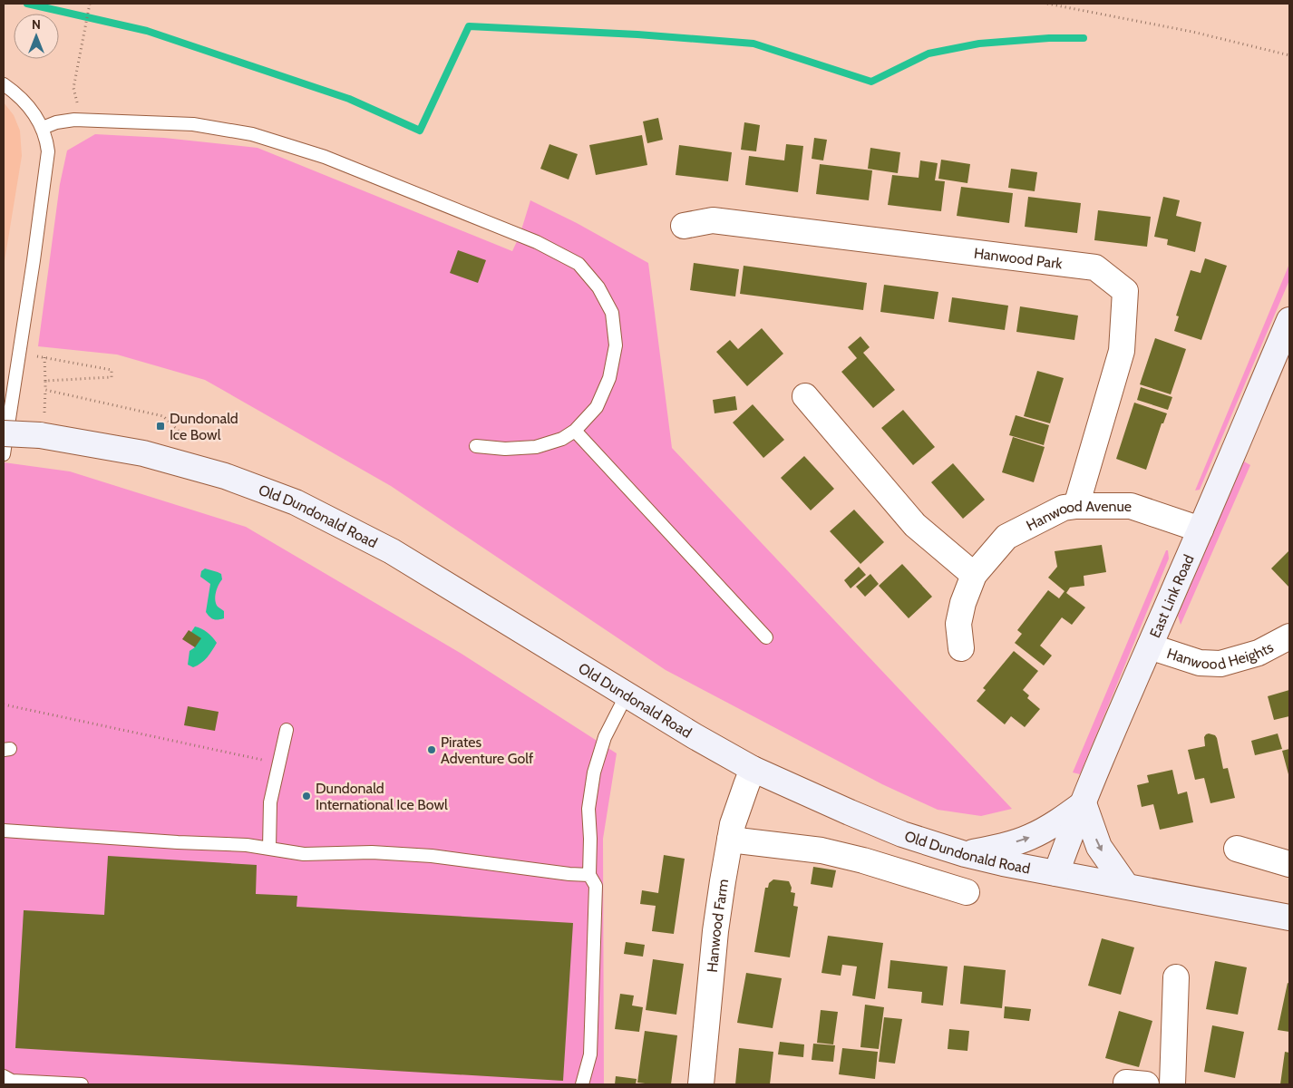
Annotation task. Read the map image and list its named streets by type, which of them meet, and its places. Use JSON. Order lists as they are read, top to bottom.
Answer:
{
  "streets": {
    "street": [
      "Hanwood Park",
      "Old Dundonald Road",
      "Hanwood Avenue",
      "East Link Road",
      "Hanwood Heights",
      "Hanwood Farm"
    ]
  },
  "crossings": [
    ["Hanwood Park", "Hanwood Avenue"],
    ["Old Dundonald Road", "East Link Road"],
    ["Old Dundonald Road", "Hanwood Farm"],
    ["Hanwood Avenue", "East Link Road"],
    ["East Link Road", "Hanwood Heights"]
  ],
  "places": {
    "transit": ["Dundonald Ice Bowl"],
    "other": ["Pirates Adventure Golf", "Dundonald International Ice Bowl"]
  },
  "north": "top"
}
